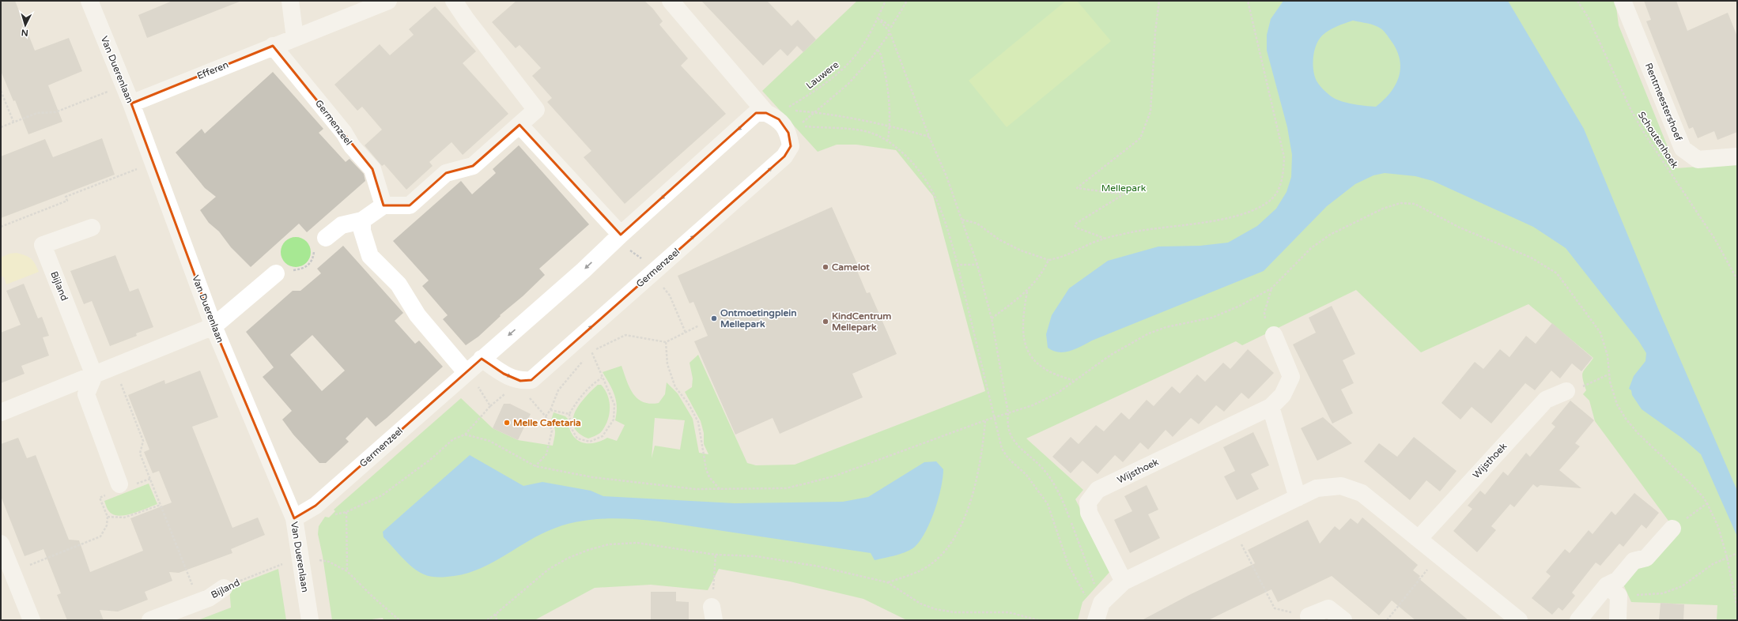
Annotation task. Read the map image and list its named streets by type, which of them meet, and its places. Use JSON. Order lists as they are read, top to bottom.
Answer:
{
  "streets": {
    "street": [
      "Van Duerenlaan",
      "Efferen",
      "Rentmeestershoef",
      "Germenzeel",
      "Bijland",
      "Wijsthoek"
    ],
    "path": ["Lauwere", "Schoutenhoek"]
  },
  "crossings": [
    ["Van Duerenlaan", "Efferen"],
    ["Van Duerenlaan", "Germenzeel"],
    ["Van Duerenlaan", "Bijland"],
    ["Efferen", "Germenzeel"]
  ],
  "parks": ["Mellepark"],
  "places": [
    "Camelot",
    "Ontmoetingplein Mellepark",
    "KindCentrum Mellepark",
    "Melle Cafetaria"
  ],
  "north": "bottom"
}
